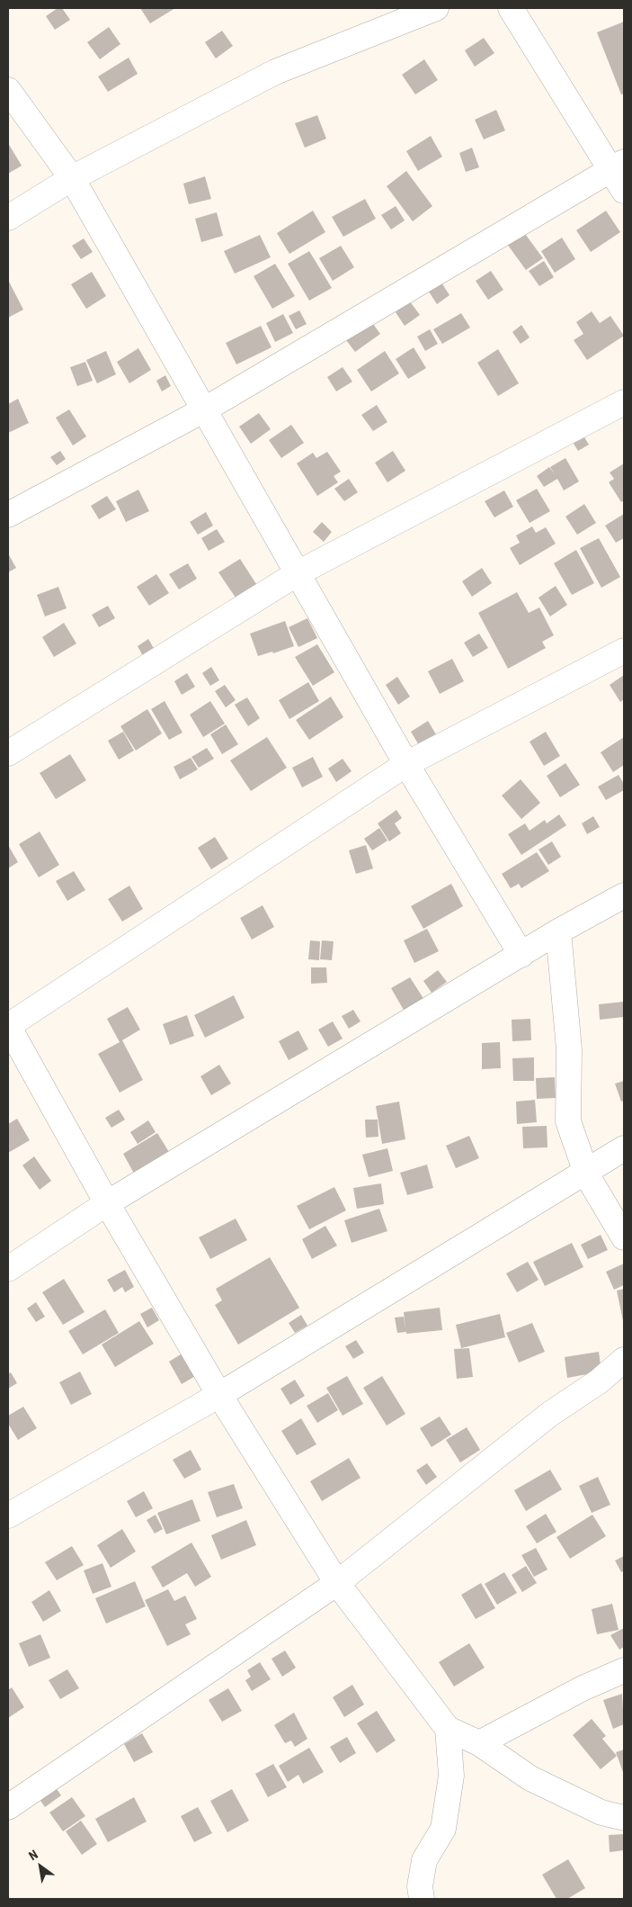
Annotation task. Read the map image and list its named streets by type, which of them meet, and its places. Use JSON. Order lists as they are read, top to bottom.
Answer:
{
  "north": "top left"
}
